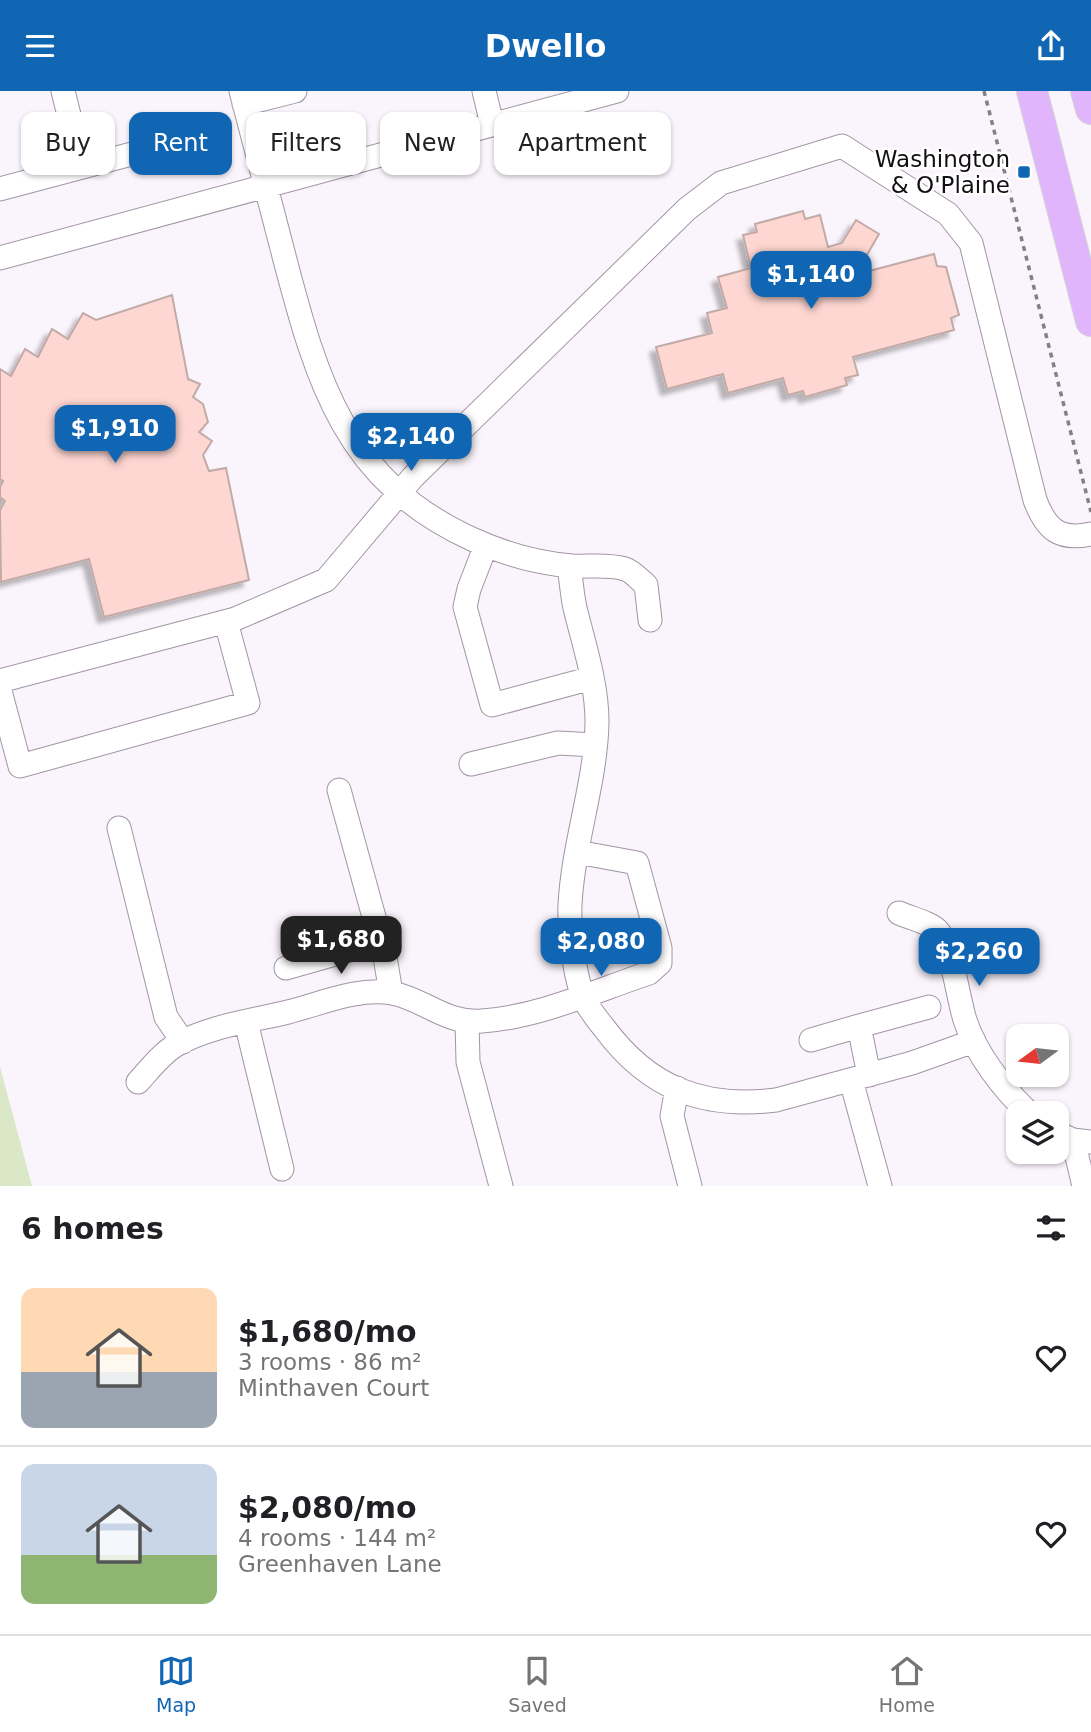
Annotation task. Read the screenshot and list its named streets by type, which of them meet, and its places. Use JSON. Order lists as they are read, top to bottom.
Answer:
{
  "places": {
    "transit": ["Washington & O'Plaine"]
  },
  "north": "left",
  "page": {
    "header": "Dwello",
    "chip": [
      "Buy",
      "Rent",
      "Filters",
      "New",
      "Apartment"
    ],
    "price": [
      "$1,140",
      "$1,910",
      "$2,140",
      "$1,680",
      "$2,080",
      "$2,260"
    ],
    "heading": "6 homes",
    "list": [
      {
        "name": "$1,680/mo",
        "note": "3 rooms · 86 m² · Minthaven Court"
      },
      {
        "name": "$2,080/mo",
        "note": "4 rooms · 144 m² · Greenhaven Lane"
      }
    ],
    "tabs": ["Map", "Saved", "Home"]
  }
}
